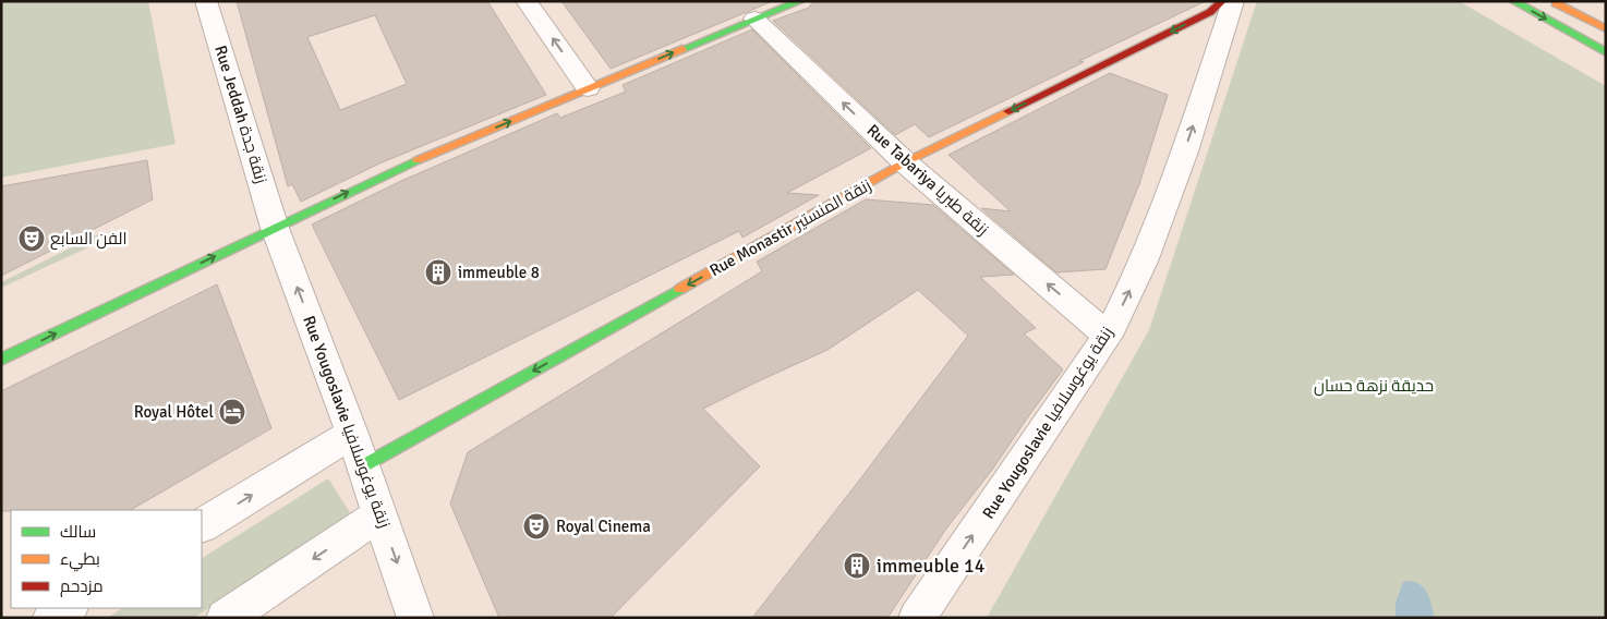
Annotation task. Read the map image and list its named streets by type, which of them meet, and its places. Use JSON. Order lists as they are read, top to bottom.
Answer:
{
  "streets": {
    "main road": ["Rue Monastir زنقة المنستير"],
    "street": ["Rue Jeddah زنقة جدة", "Rue Tabariya زنقة طبريا", "Rue Yougoslavie زنقة يوغوسلافيا"]
  },
  "crossings": [
    ["Rue Jeddah زنقة جدة", "Rue Yougoslavie زنقة يوغوسلافيا"],
    ["Rue Tabariya زنقة طبريا", "Rue Monastir زنقة المنستير"],
    ["Rue Tabariya زنقة طبريا", "Rue Yougoslavie زنقة يوغوسلافيا"],
    ["Rue Monastir زنقة المنستير", "Rue Yougoslavie زنقة يوغوسلافيا"]
  ],
  "one_way": ["Rue Tabariya زنقة طبريا", "Rue Monastir زنقة المنستير"],
  "parks": ["حديقة نزهة حسان"],
  "places": {
    "theatre": ["الفن السابع", "Royal Cinema"],
    "building": ["immeuble 8", "immeuble 14"],
    "hotel": ["Royal Hôtel"]
  },
  "legend": ["سالك", "بطيء", "مزدحم"]
}
